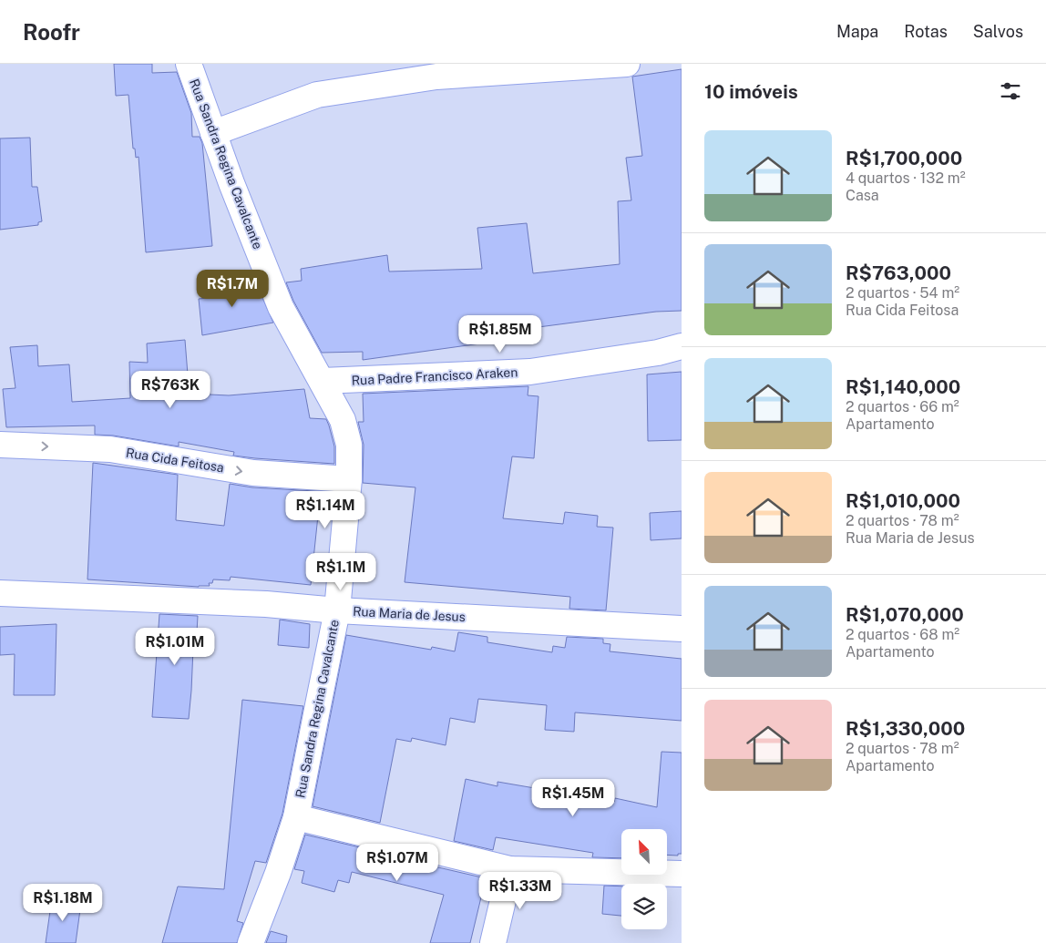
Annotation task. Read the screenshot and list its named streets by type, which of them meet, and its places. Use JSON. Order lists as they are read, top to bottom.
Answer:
{
  "streets": {
    "street": [
      "Rua Sandra Regina Cavalcante",
      "Rua Padre Francisco Araken",
      "Rua Cida Feitosa",
      "Rua Maria de Jesus"
    ]
  },
  "crossings": [
    ["Rua Sandra Regina Cavalcante", "Rua Padre Francisco Araken"],
    ["Rua Sandra Regina Cavalcante", "Rua Cida Feitosa"],
    ["Rua Sandra Regina Cavalcante", "Rua Maria de Jesus"]
  ],
  "one_way": ["Rua Cida Feitosa"],
  "north": "top left",
  "page": {
    "header": "Roofr",
    "nav": ["Mapa", "Rotas", "Salvos"],
    "heading": "10 imóveis",
    "list": [
      {
        "name": "R$1,700,000",
        "note": "4 quartos · 132 m² · Casa"
      },
      {
        "name": "R$763,000",
        "note": "2 quartos · 54 m² · Rua Cida Feitosa"
      },
      {
        "name": "R$1,140,000",
        "note": "2 quartos · 66 m² · Apartamento"
      },
      {
        "name": "R$1,010,000",
        "note": "2 quartos · 78 m² · Rua Maria de Jesus"
      },
      {
        "name": "R$1,070,000",
        "note": "2 quartos · 68 m² · Apartamento"
      },
      {
        "name": "R$1,330,000",
        "note": "2 quartos · 78 m² · Apartamento"
      }
    ],
    "price": [
      "R$1.7M",
      "R$1.85M",
      "R$763K",
      "R$1.14M",
      "R$1.1M",
      "R$1.01M",
      "R$1.45M",
      "R$1.07M",
      "R$1.33M",
      "R$1.18M"
    ]
  }
}
